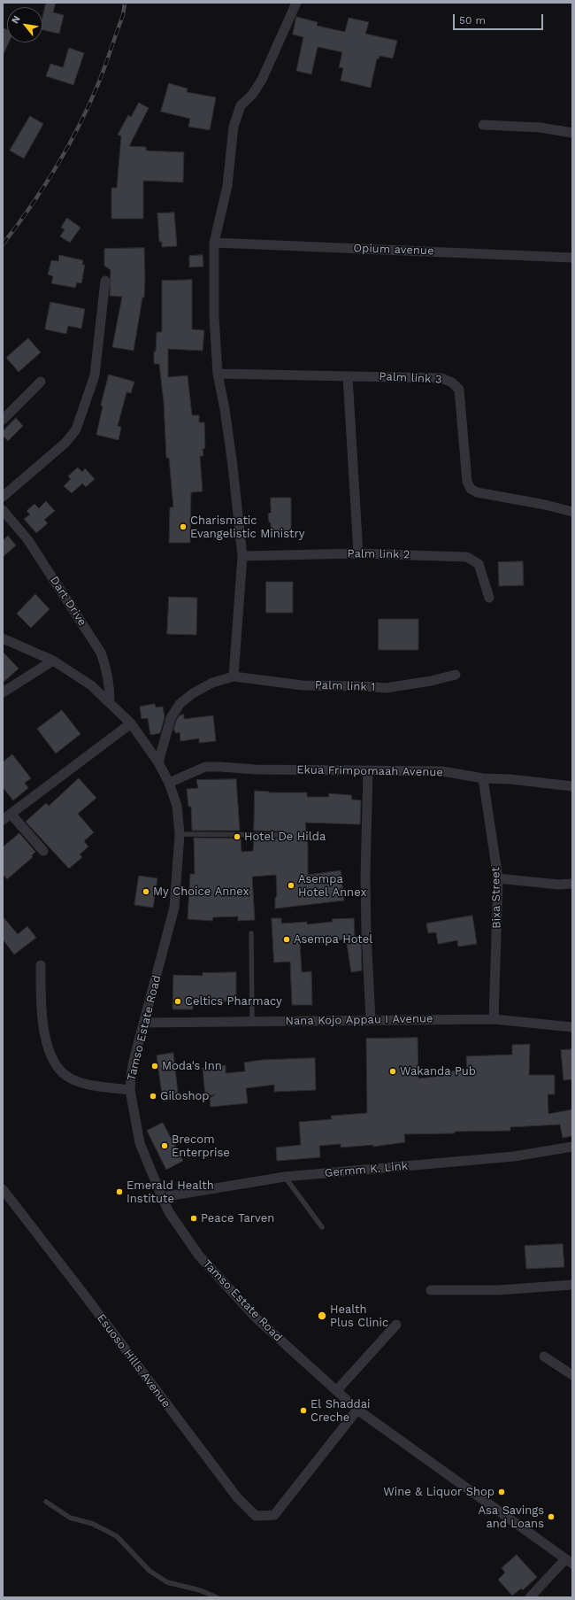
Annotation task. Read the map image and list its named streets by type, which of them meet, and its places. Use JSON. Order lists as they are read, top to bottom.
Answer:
{
  "streets": {
    "street": [
      "Opium avenue",
      "Palm link 3",
      "Palm link 2",
      "Dart Drive",
      "Palm link 1",
      "Ekua Frimpomaah Avenue",
      "Bixa Street",
      "Nana Kojo Appau I Avenue",
      "Tamso Estate Road",
      "Germm K. Link",
      "Esuoso Hills Avenue"
    ]
  },
  "crossings": [
    ["Dart Drive", "Tamso Estate Road"],
    ["Ekua Frimpomaah Avenue", "Bixa Street"],
    ["Ekua Frimpomaah Avenue", "Tamso Estate Road"],
    ["Bixa Street", "Nana Kojo Appau I Avenue"],
    ["Nana Kojo Appau I Avenue", "Tamso Estate Road"],
    ["Tamso Estate Road", "Germm K. Link"],
    ["Tamso Estate Road", "Esuoso Hills Avenue"]
  ],
  "places": [
    "Charismatic Evangelistic Ministry",
    "Hotel De Hilda",
    "Asempa Hotel Annex",
    "My Choice Annex",
    "Asempa Hotel",
    "Celtics Pharmacy",
    "Moda's Inn",
    "Wakanda Pub",
    "Giloshop",
    "Brecom Enterprise",
    "Emerald Health Institute",
    "Peace Tarven",
    "Health Plus Clinic",
    "El Shaddai Creche",
    "Wine & Liquor Shop",
    "Asa Savings and Loans"
  ],
  "scale_bar": "50 m",
  "north": "top left"
}
